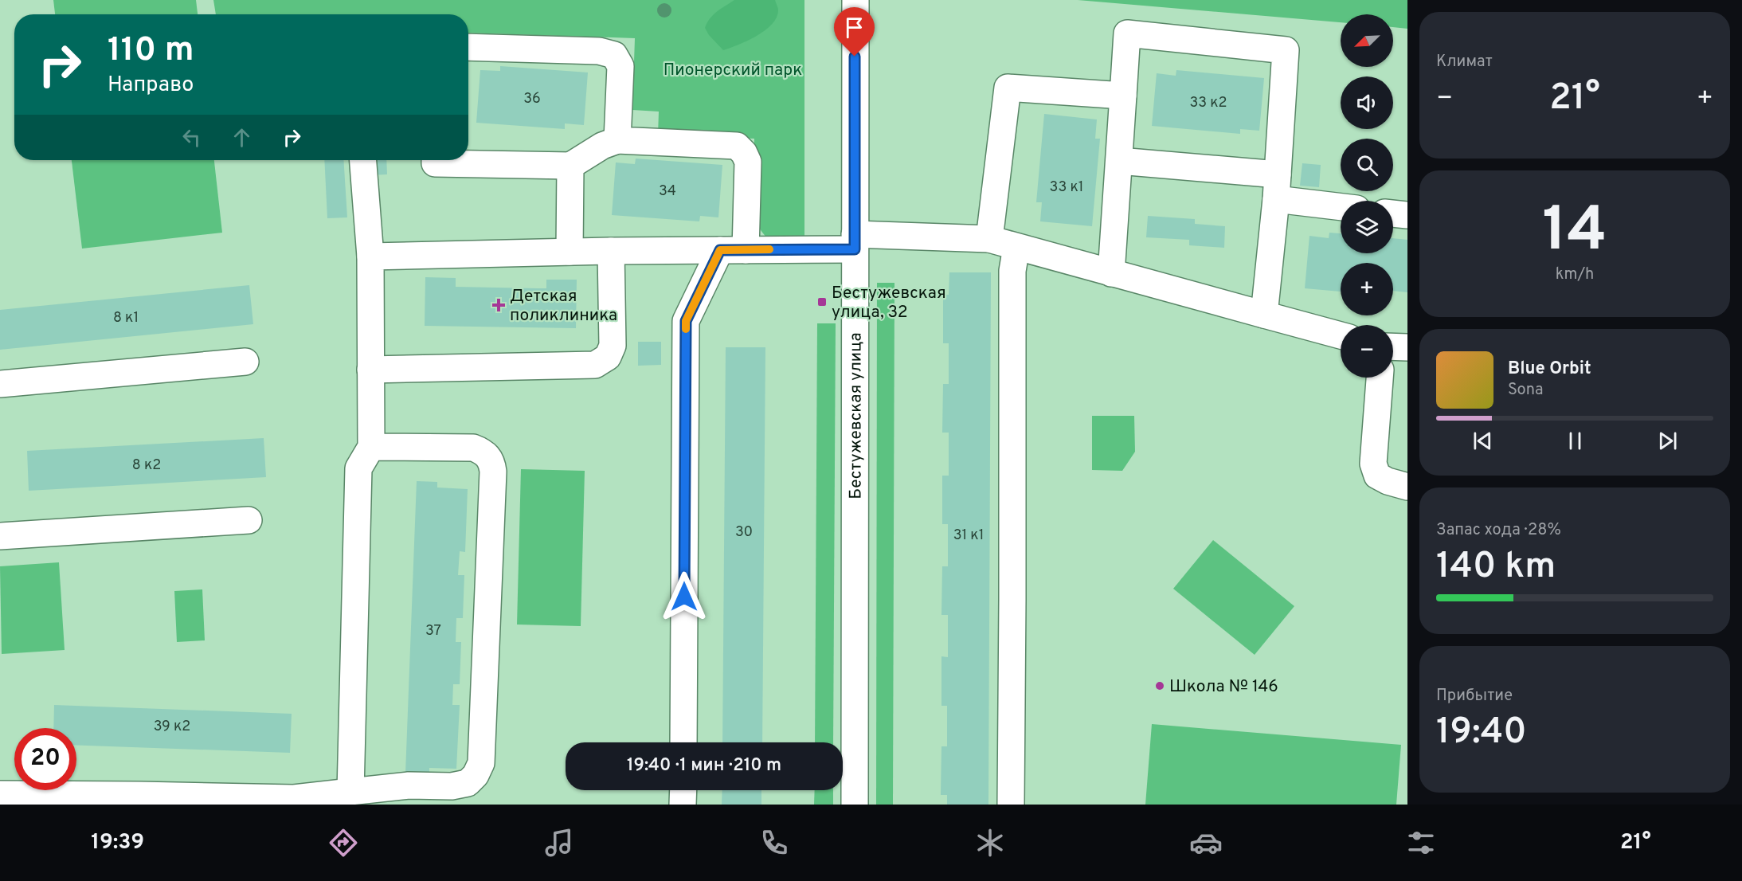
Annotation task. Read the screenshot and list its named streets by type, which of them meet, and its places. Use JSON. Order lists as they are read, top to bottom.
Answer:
{
  "streets": {
    "street": ["Бестужевская улица"]
  },
  "parks": ["Пионерский парк"],
  "places": {
    "transit": ["Бестужевская улица, 32"],
    "health": ["Детская поликлиника"],
    "other": ["Школа № 146"]
  },
  "house_numbers": [
    "36",
    "33 к2",
    "33 к1",
    "34",
    "8 к1",
    "8 к2",
    "30",
    "31 к1",
    "37",
    "39 к2"
  ],
  "north": "bottom left",
  "page": {
    "tile": [
      "Климат",
      ["14", "km/h"],
      ["Запас хода · 28%", "140 km"],
      ["Прибытие", "19:40"]
    ],
    "map_buttons": ["+", "−"],
    "turn": ["110 m", "Направо"],
    "heat": ["−", "21°", "+"],
    "song": ["Blue Orbit", "Sona"],
    "limit": "20",
    "trip": "19:40 · 1 мин · 210 m",
    "tabs": ["19:39", "21°"]
  }
}
